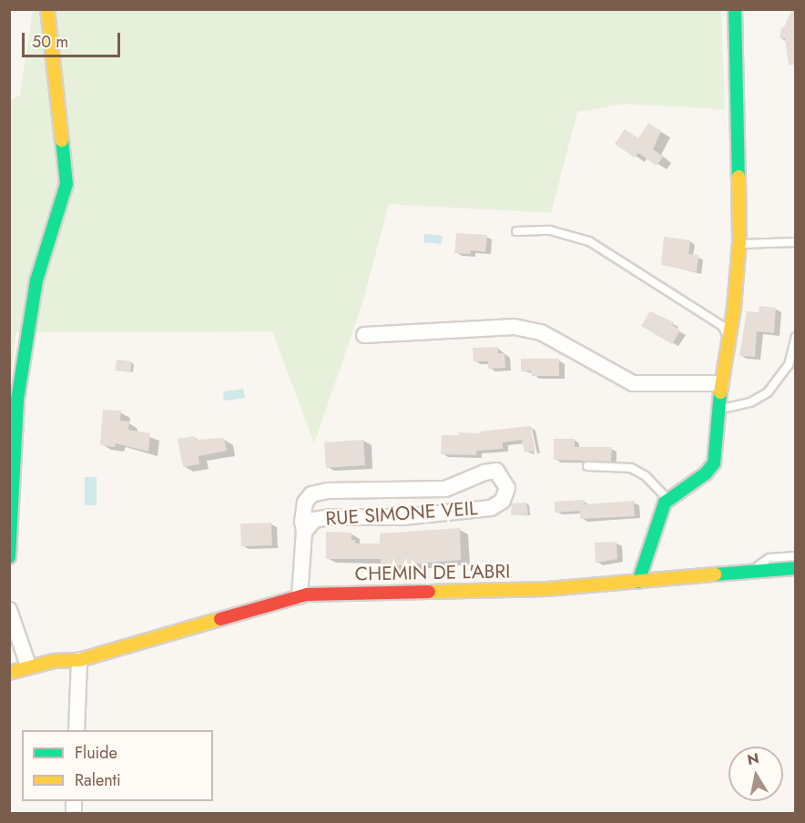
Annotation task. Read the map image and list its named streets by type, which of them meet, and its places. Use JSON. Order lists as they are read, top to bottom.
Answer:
{
  "streets": {
    "street": ["RUE SIMONE VEIL", "CHEMIN DE L'ABRI"]
  },
  "crossings": [
    ["RUE SIMONE VEIL", "CHEMIN DE L'ABRI"]
  ],
  "legend": ["Fluide", "Ralenti"],
  "scale_bar": "50 m",
  "north": "top"
}
